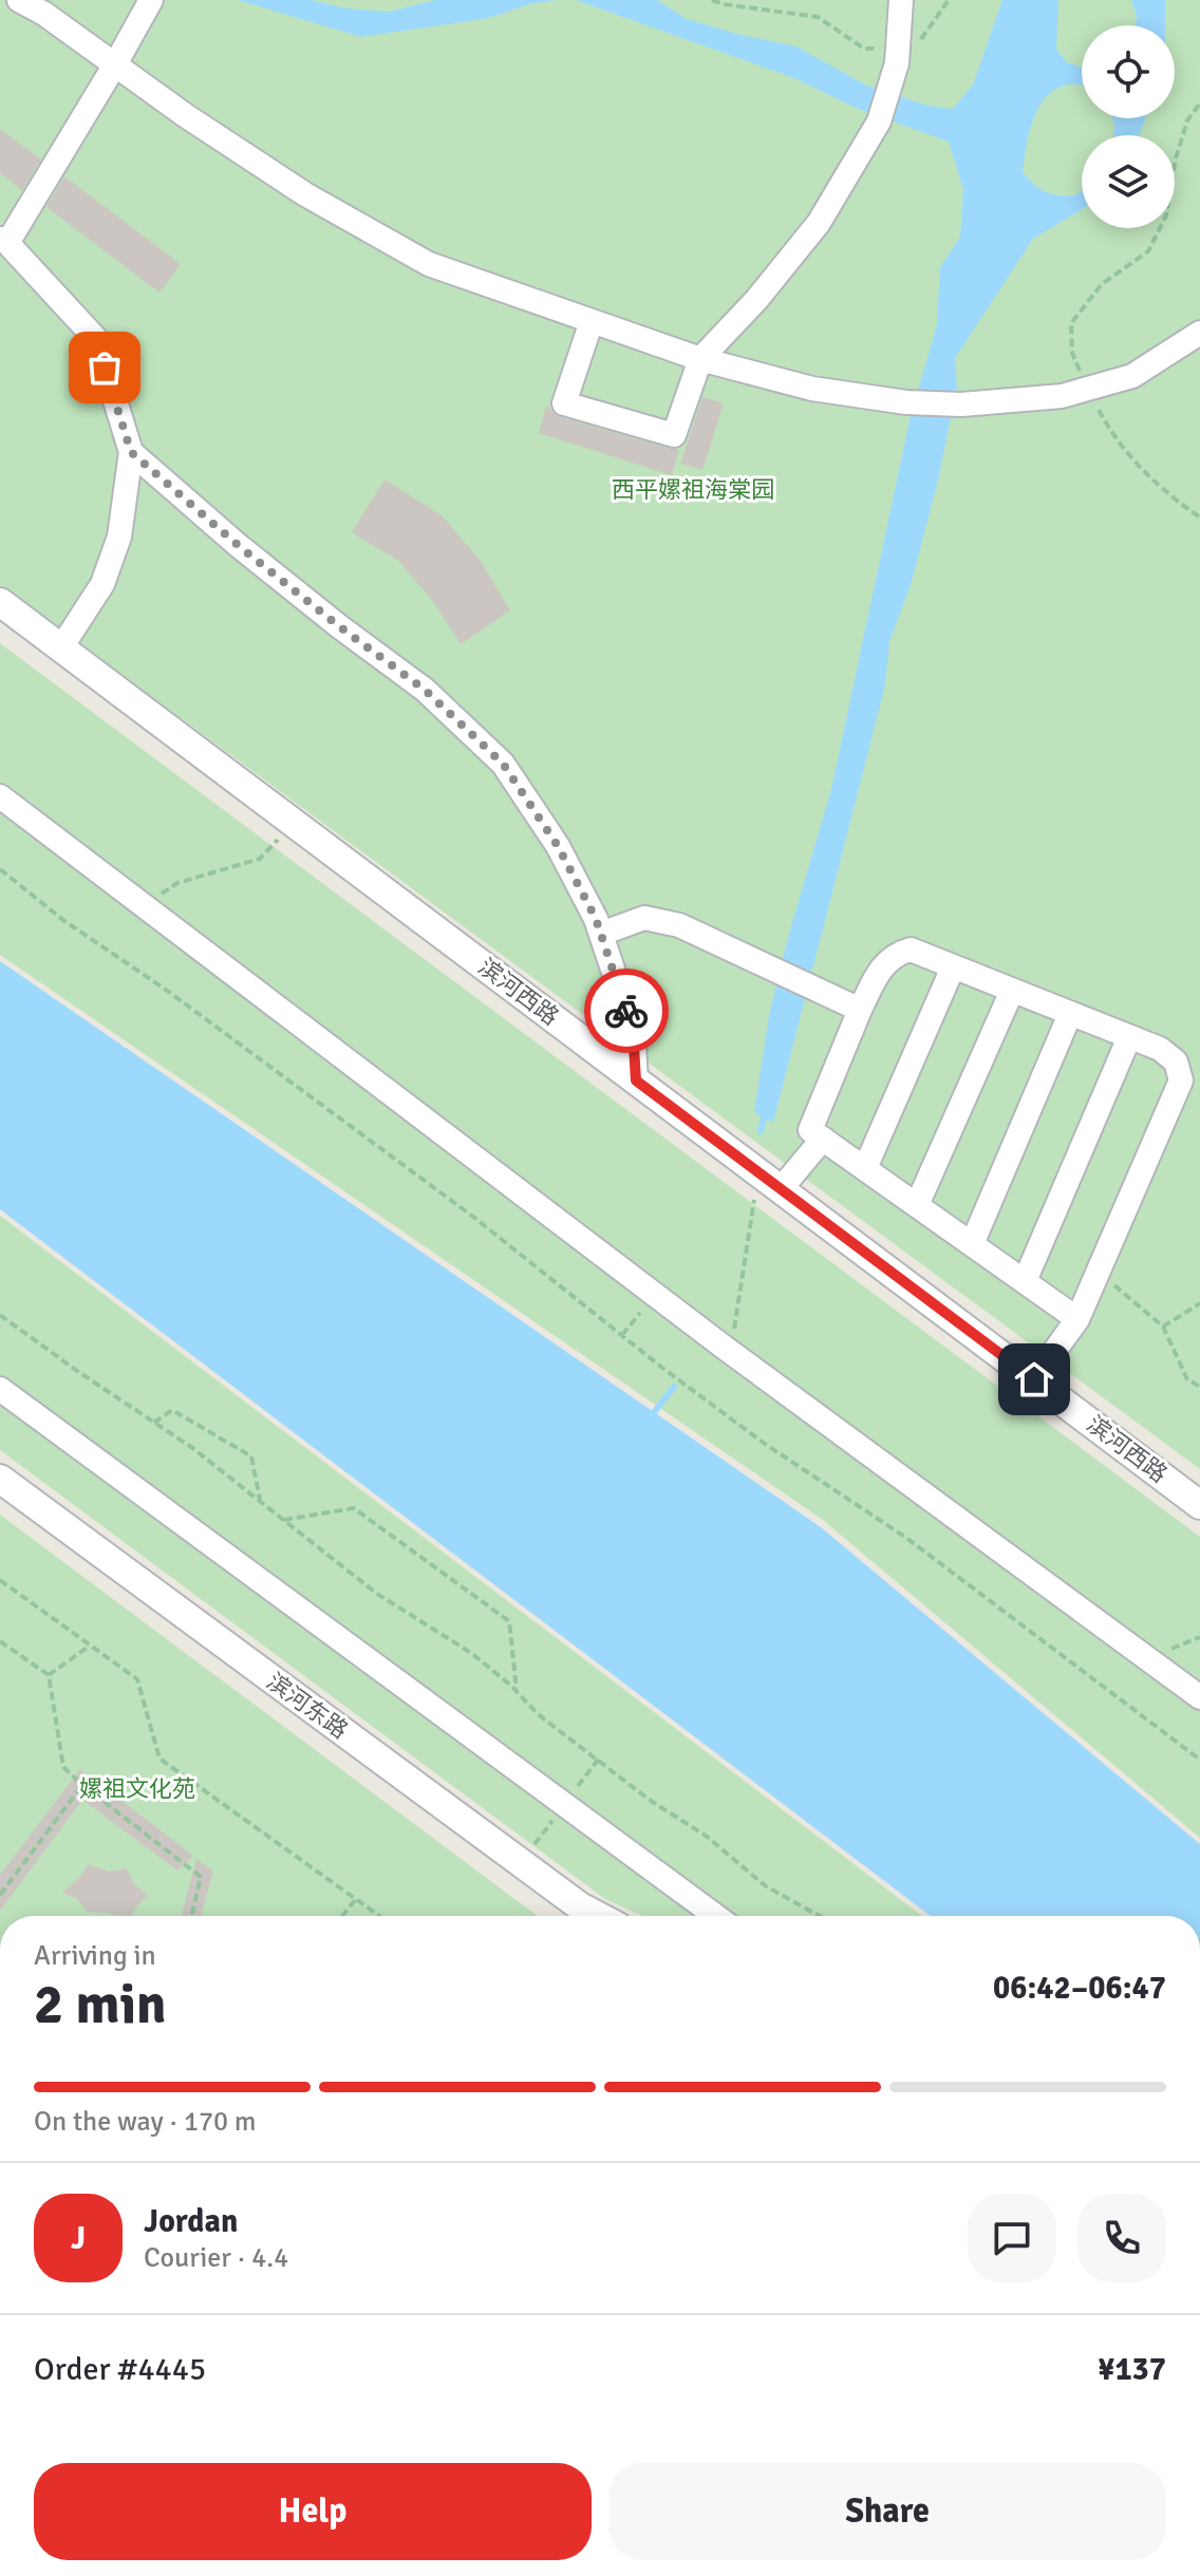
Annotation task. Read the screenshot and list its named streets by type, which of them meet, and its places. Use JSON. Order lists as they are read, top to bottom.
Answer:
{
  "streets": {
    "street": ["滨河西路", "滨河东路"]
  },
  "parks": ["西平嫘祖海棠园", "嫘祖文化苑"],
  "page": {
    "heading": ["2 min", "Arriving in", "06:42–06:47"],
    "panel": [
      "Jordan",
      "Courier · 4.4",
      "Order #4445",
      "¥137"
    ],
    "bar": "On the way · 170 m",
    "round": "J",
    "buttons": ["Help", "Share"]
  }
}
